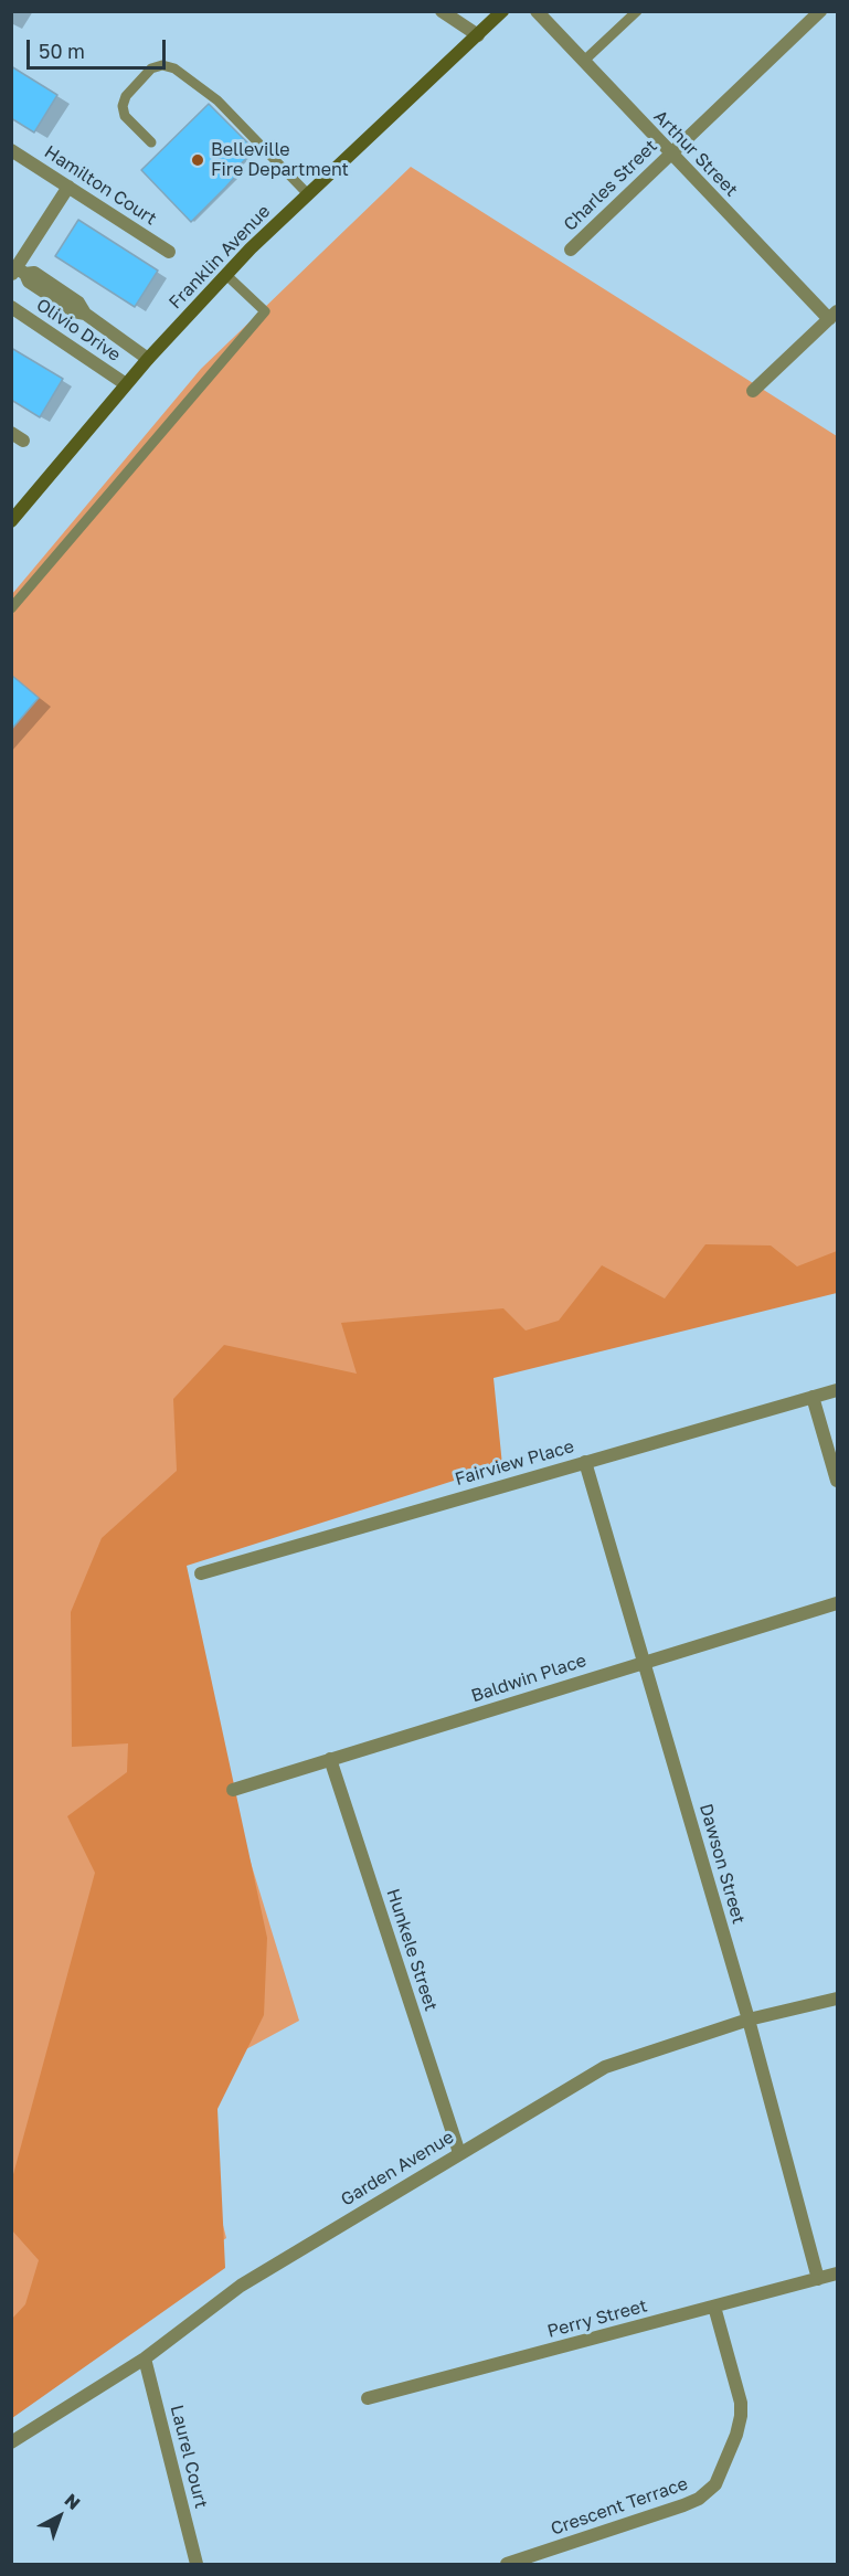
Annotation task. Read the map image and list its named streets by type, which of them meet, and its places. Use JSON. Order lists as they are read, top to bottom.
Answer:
{
  "streets": {
    "main road": ["Franklin Avenue"],
    "street": [
      "Arthur Street",
      "Hamilton Court",
      "Charles Street",
      "Olivio Drive",
      "Fairview Place",
      "Baldwin Place",
      "Dawson Street",
      "Hunkele Street",
      "Garden Avenue",
      "Perry Street",
      "Laurel Court",
      "Crescent Terrace"
    ]
  },
  "crossings": [
    ["Arthur Street", "Charles Street"],
    ["Franklin Avenue", "Olivio Drive"],
    ["Fairview Place", "Dawson Street"],
    ["Baldwin Place", "Dawson Street"],
    ["Baldwin Place", "Hunkele Street"],
    ["Dawson Street", "Garden Avenue"],
    ["Dawson Street", "Perry Street"],
    ["Hunkele Street", "Garden Avenue"],
    ["Garden Avenue", "Laurel Court"],
    ["Perry Street", "Crescent Terrace"]
  ],
  "places": ["Belleville Fire Department"],
  "scale_bar": "50 m",
  "north": "top right"
}
